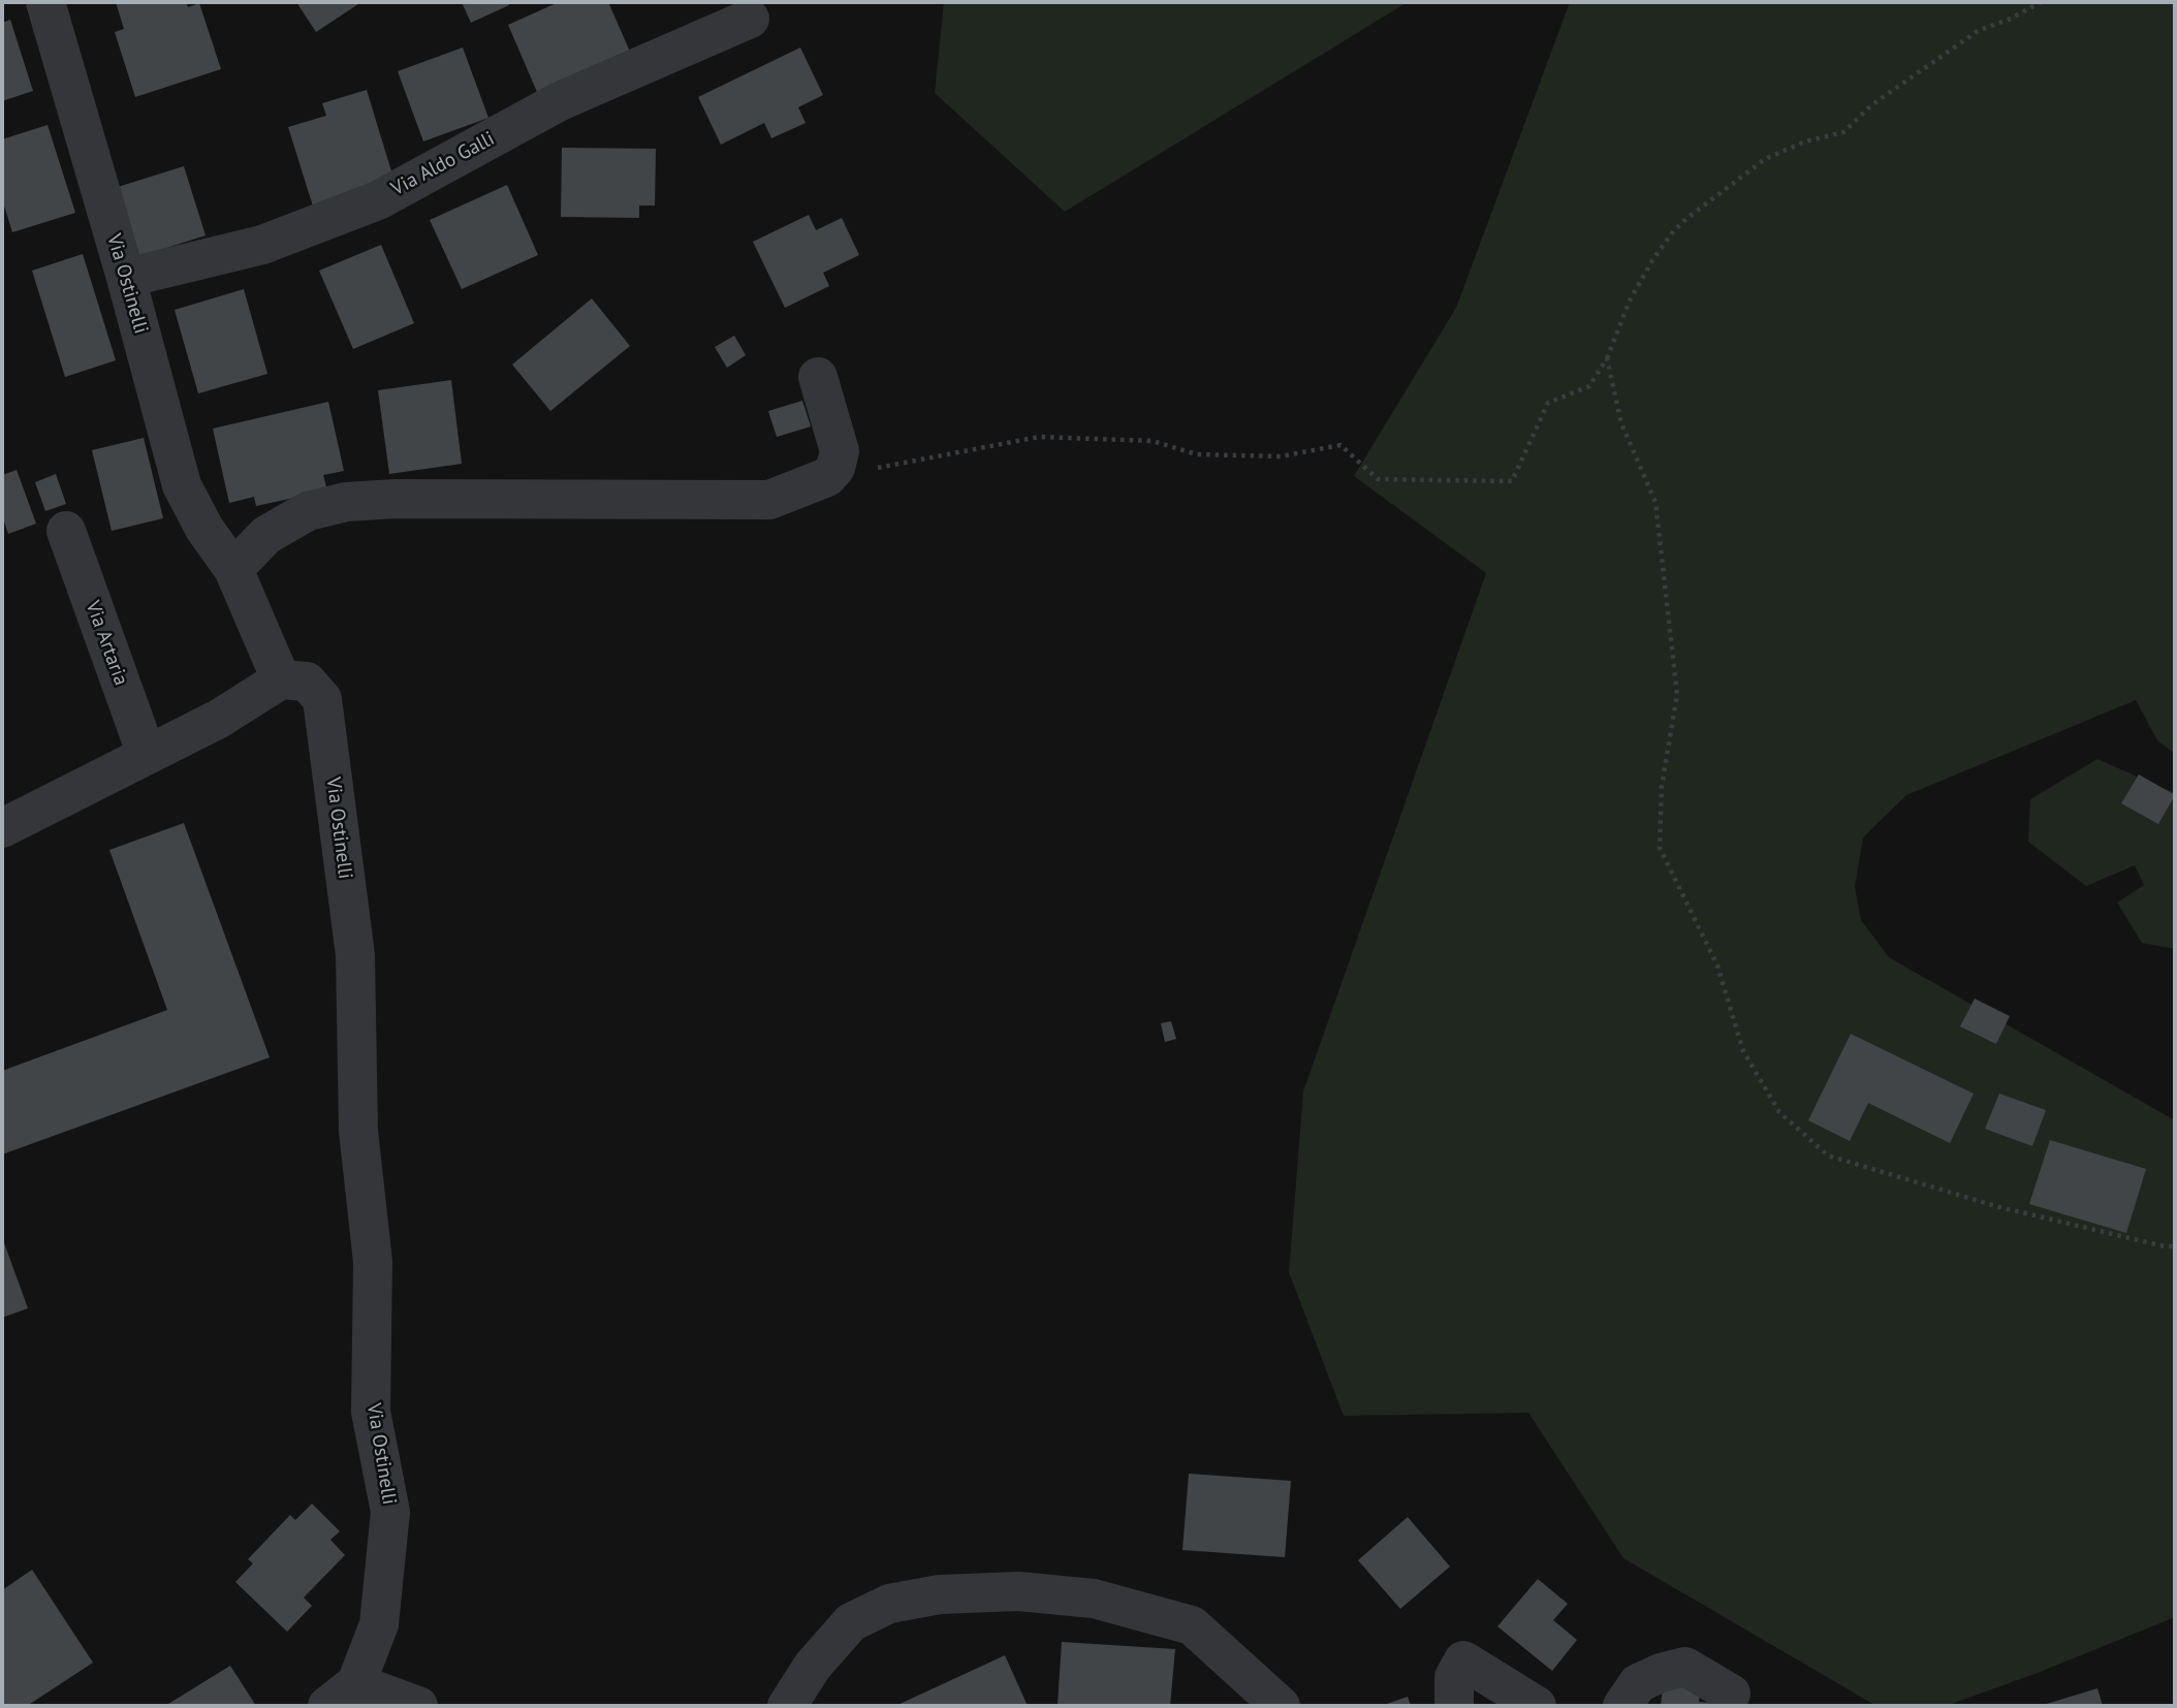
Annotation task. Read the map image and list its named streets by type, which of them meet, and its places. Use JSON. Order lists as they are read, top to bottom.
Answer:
{
  "streets": {
    "street": ["Via Aldo Galli", "Via Ostinelli", "Via Artaria"]
  },
  "crossings": [
    ["Via Aldo Galli", "Via Ostinelli"]
  ]
}
